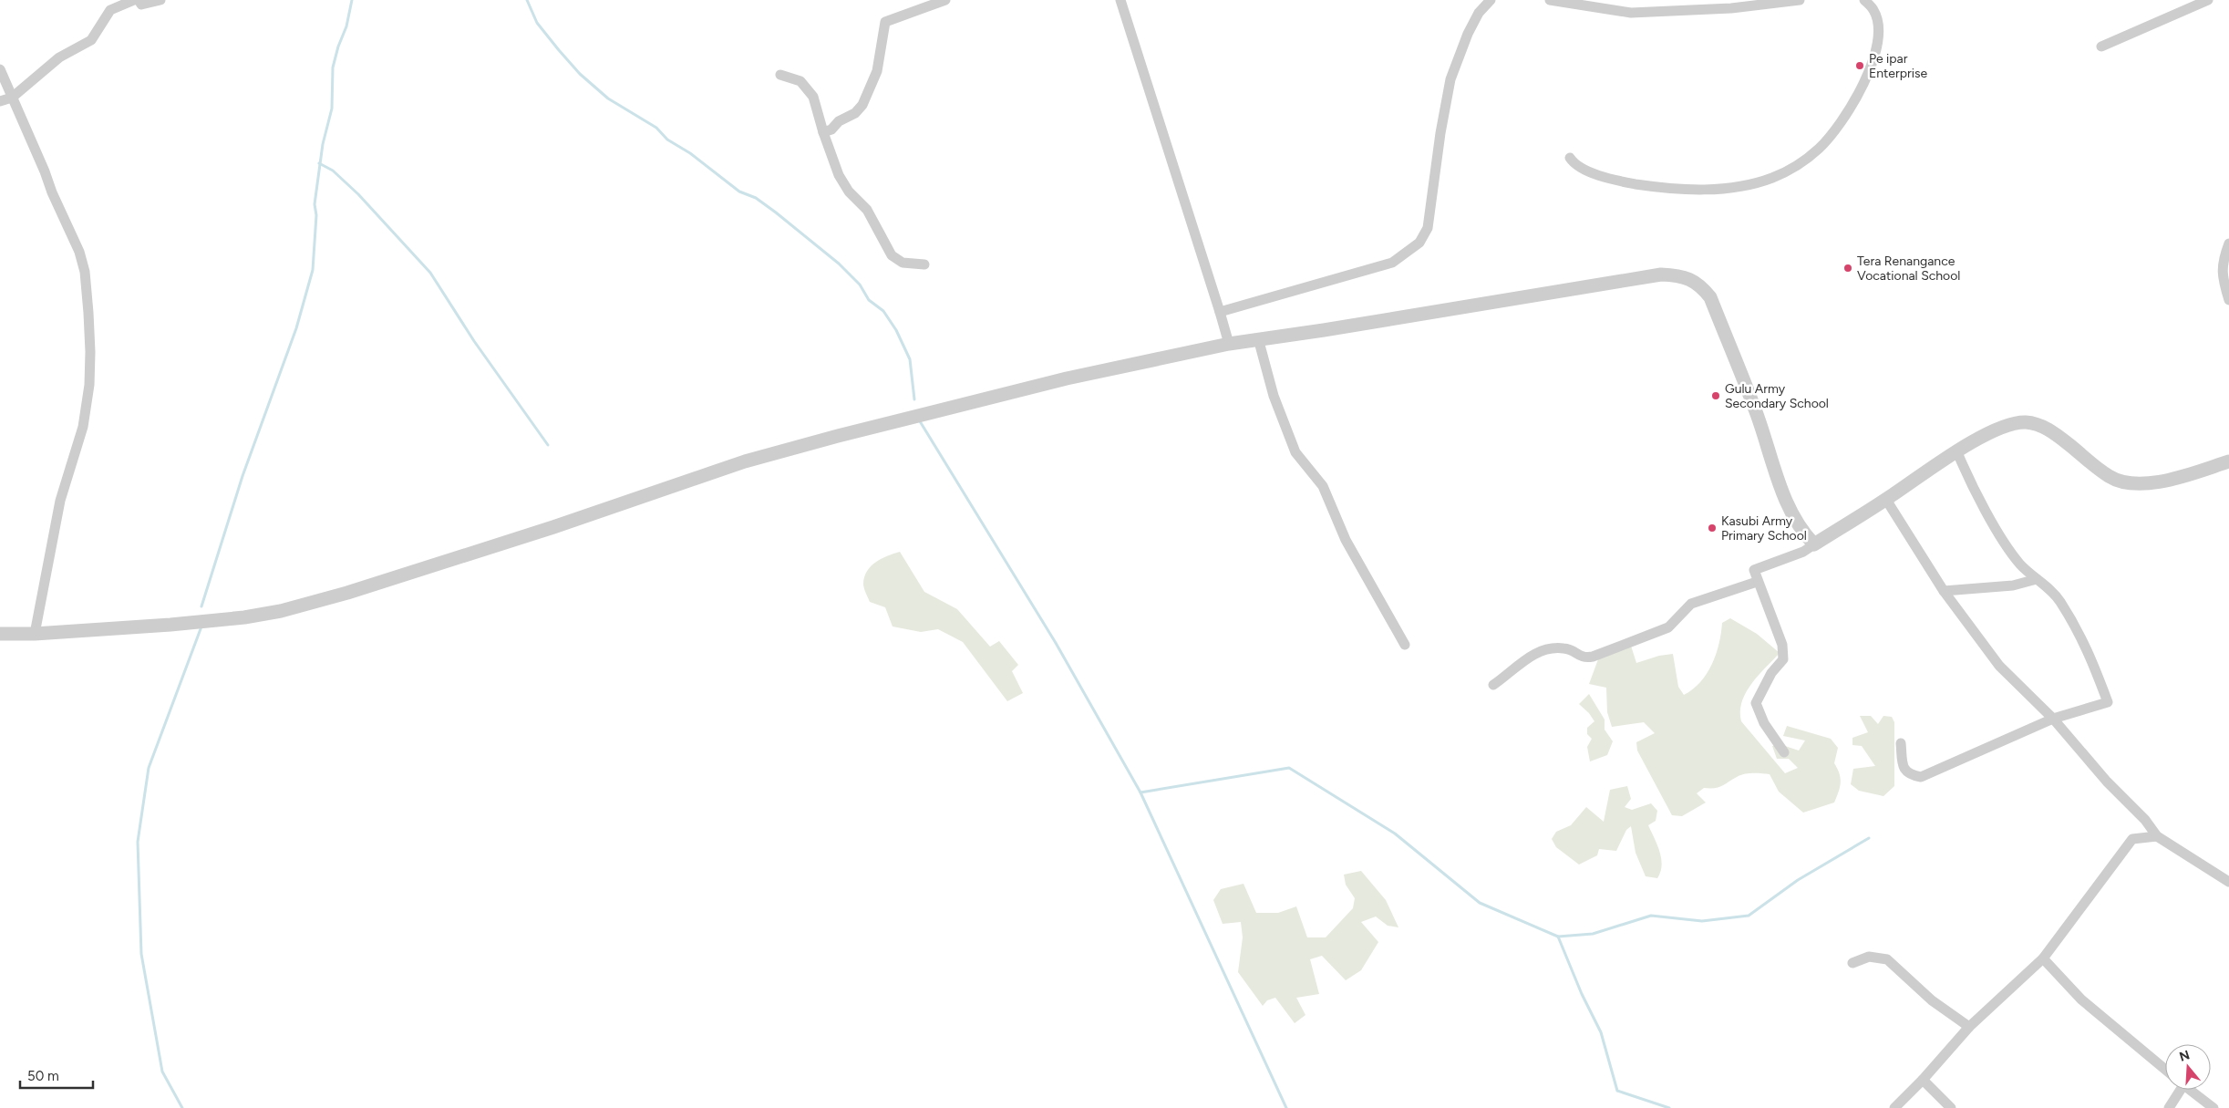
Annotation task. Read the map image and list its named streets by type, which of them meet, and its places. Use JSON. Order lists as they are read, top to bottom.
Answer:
{
  "places": [
    "Pe ipar Enterprise",
    "Tera Renangance Vocational School",
    "Gulu Army Secondary School",
    "Kasubi Army Primary School"
  ],
  "scale_bar": "50 m",
  "north": "top"
}
